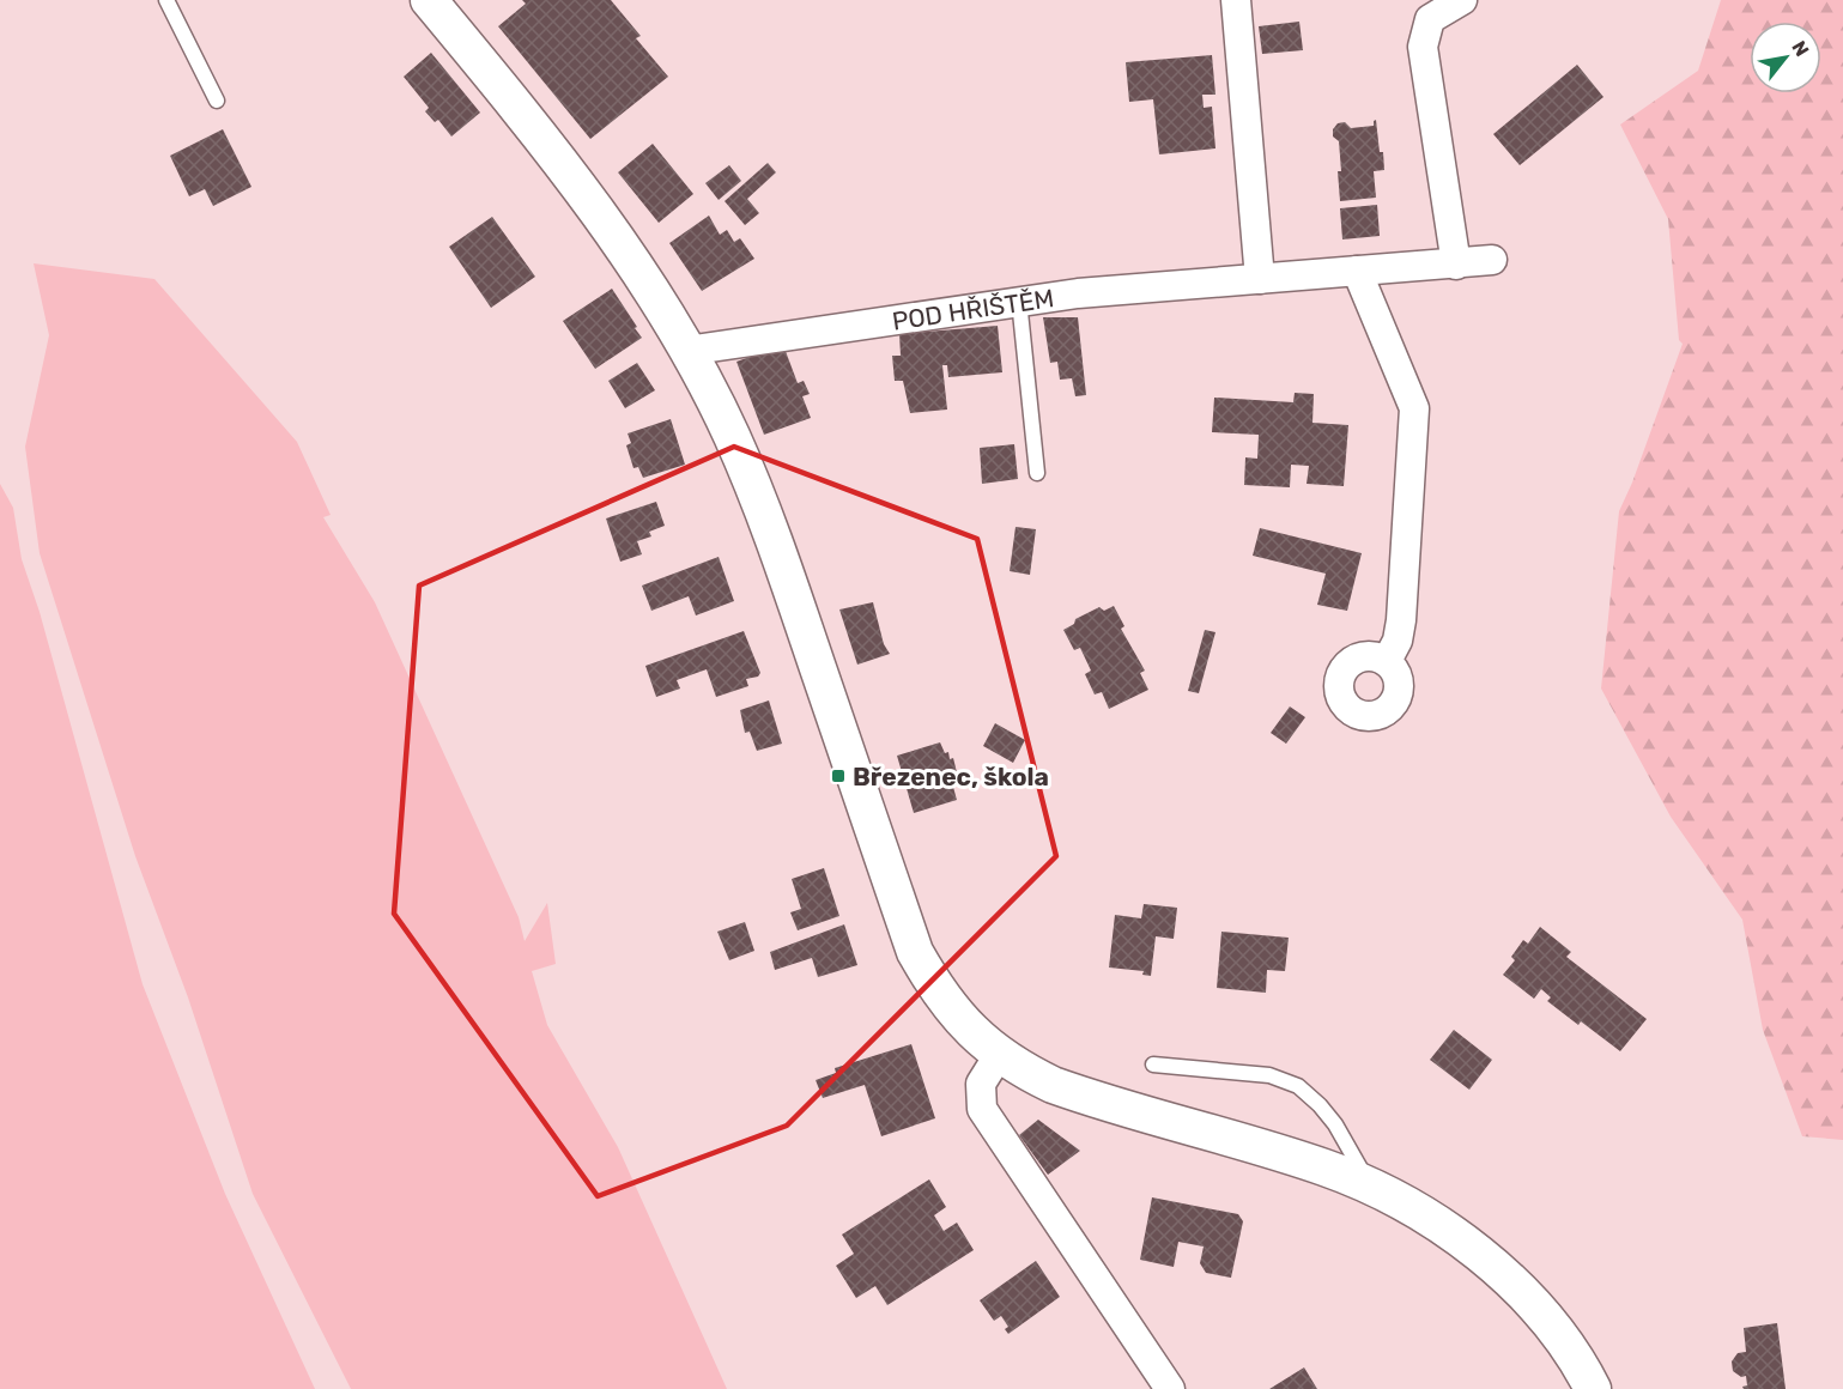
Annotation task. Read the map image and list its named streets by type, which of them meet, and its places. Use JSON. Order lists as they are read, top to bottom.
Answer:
{
  "streets": {
    "street": ["POD HŘIŠTĚM"]
  },
  "places": {
    "transit": ["Březenec, škola"]
  },
  "north": "top right"
}
